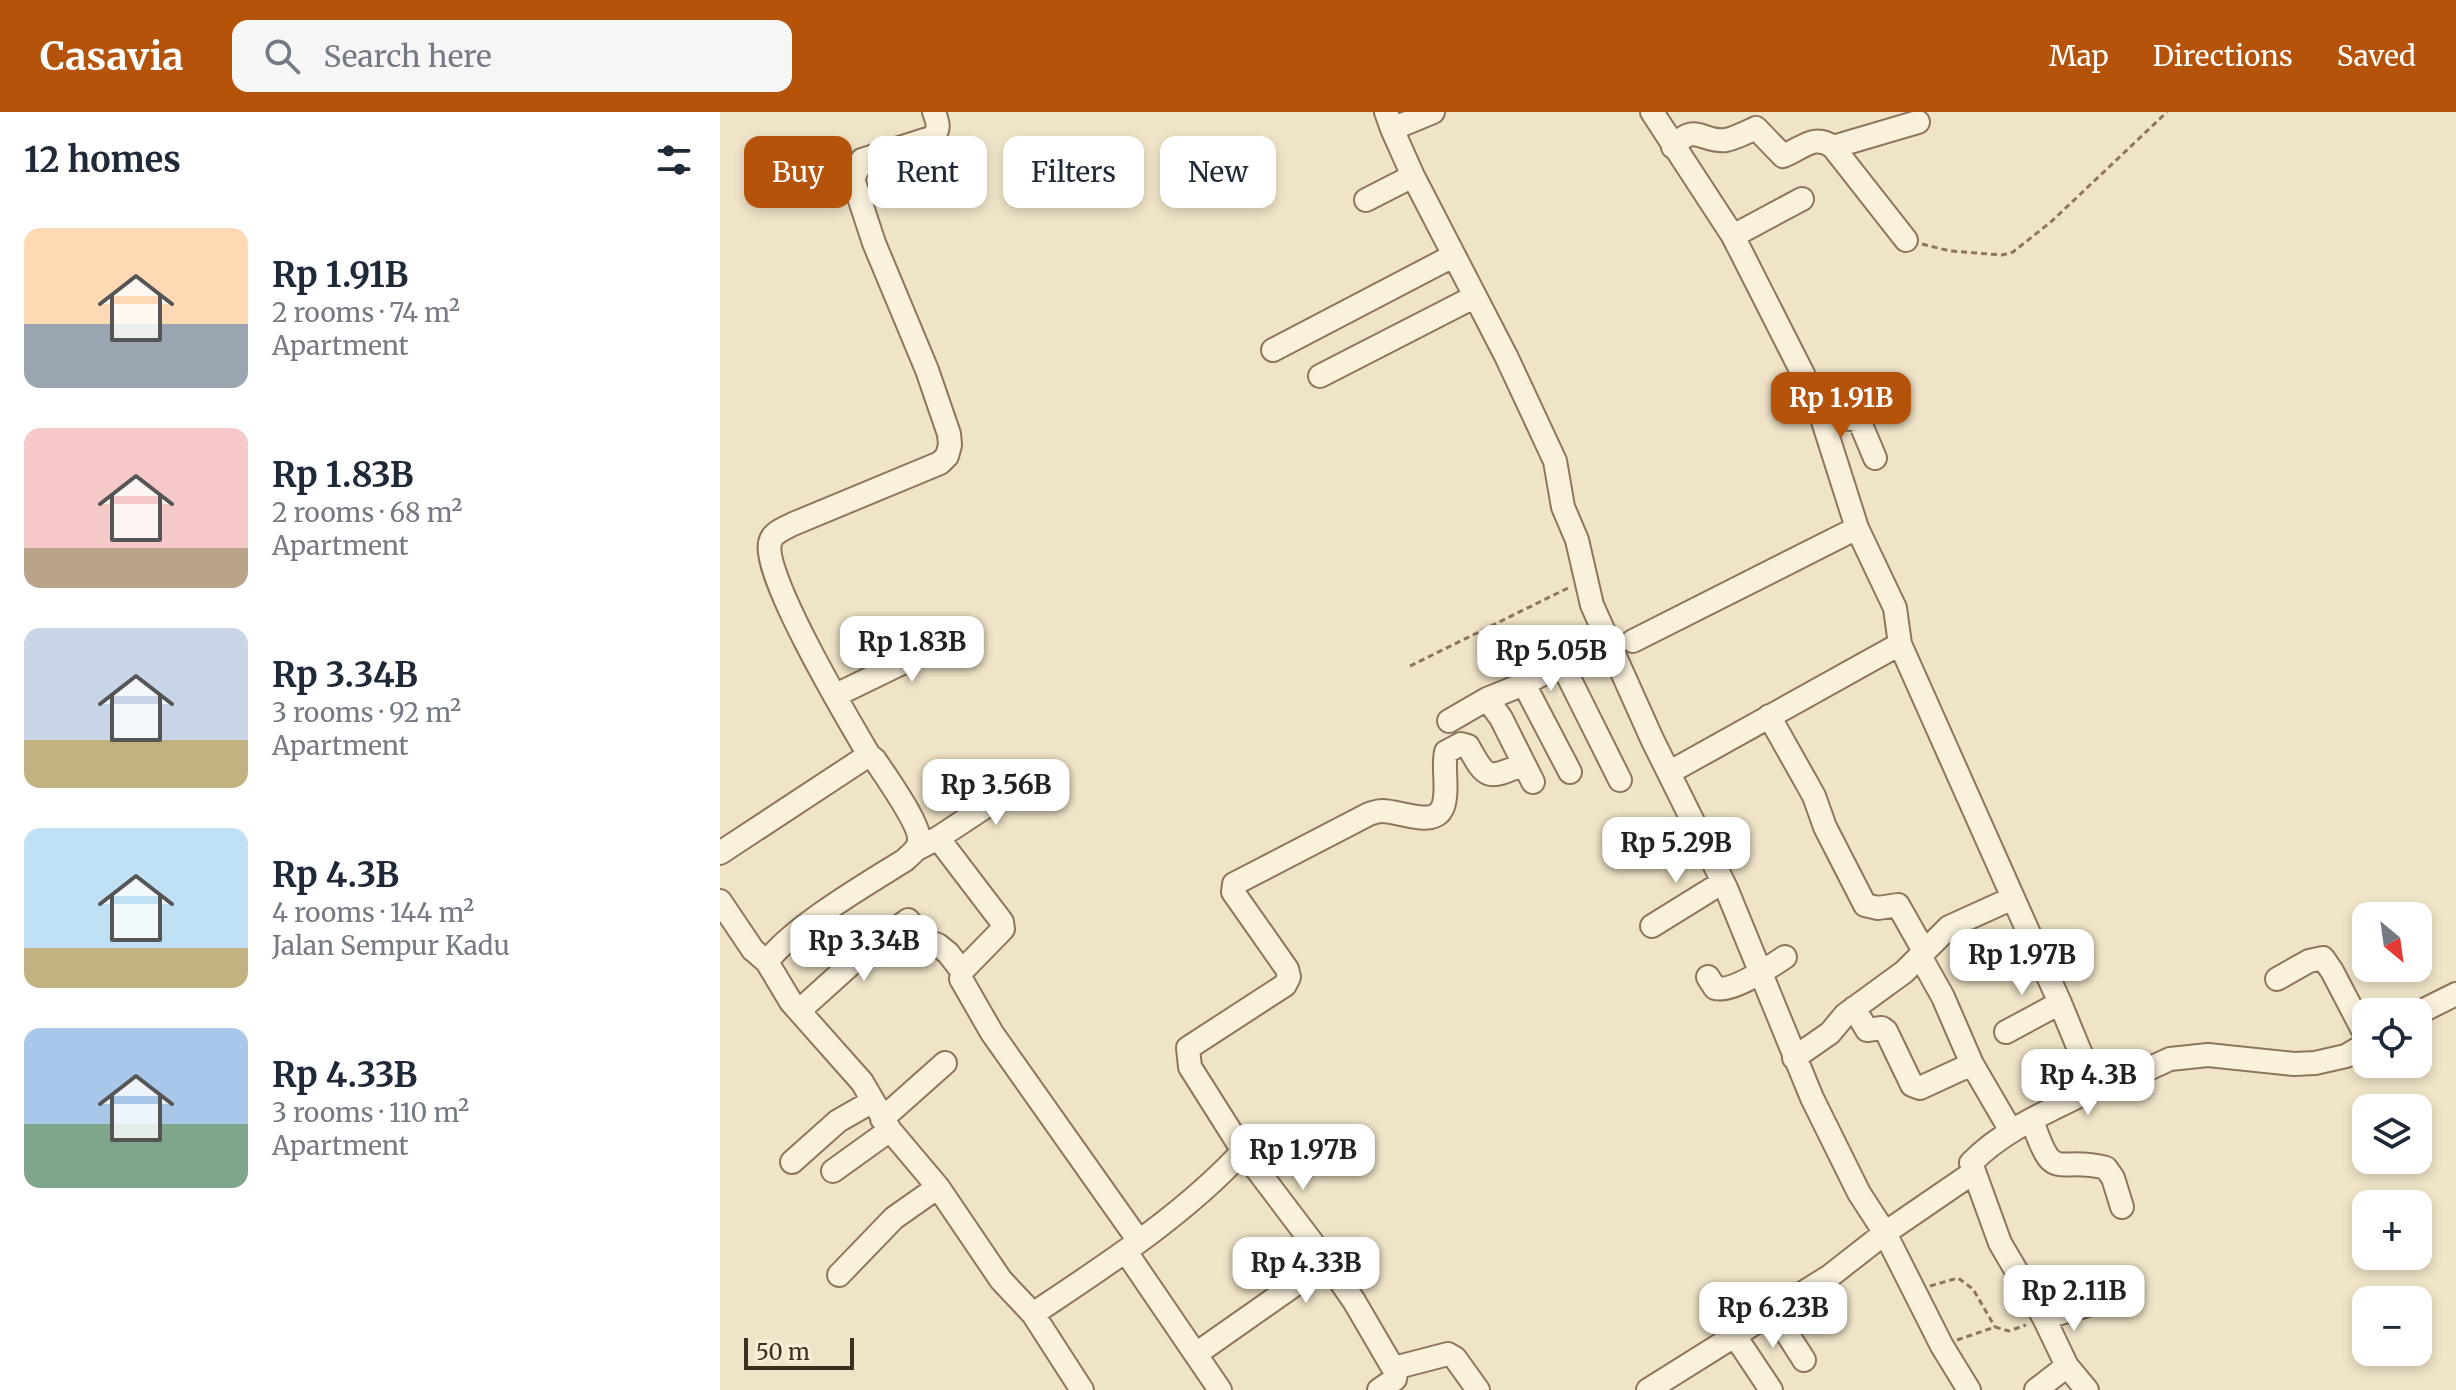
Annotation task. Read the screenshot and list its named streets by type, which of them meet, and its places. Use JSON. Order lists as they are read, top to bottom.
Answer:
{
  "scale_bar": "50 m",
  "north": "bottom right",
  "page": {
    "header": "Casavia",
    "search": "Search here",
    "nav": ["Map", "Directions", "Saved"],
    "heading": "12 homes",
    "chip": [
      "Buy",
      "Rent",
      "Filters",
      "New"
    ],
    "list": [
      {
        "name": "Rp 1.91B",
        "note": "2 rooms · 74 m² · Apartment"
      },
      {
        "name": "Rp 1.83B",
        "note": "2 rooms · 68 m² · Apartment"
      },
      {
        "name": "Rp 3.34B",
        "note": "3 rooms · 92 m² · Apartment"
      },
      {
        "name": "Rp 4.3B",
        "note": "4 rooms · 144 m² · Jalan Sempur Kadu"
      },
      {
        "name": "Rp 4.33B",
        "note": "3 rooms · 110 m² · Apartment"
      }
    ],
    "price": [
      "Rp 1.91B",
      "Rp 1.83B",
      "Rp 5.05B",
      "Rp 3.56B",
      "Rp 5.29B",
      "Rp 3.34B",
      "Rp 1.97B",
      "Rp 4.3B",
      "Rp 1.97B",
      "Rp 4.33B",
      "Rp 2.11B",
      "Rp 6.23B"
    ],
    "map_buttons": ["+", "−"],
    "scale": "50 m"
  }
}
